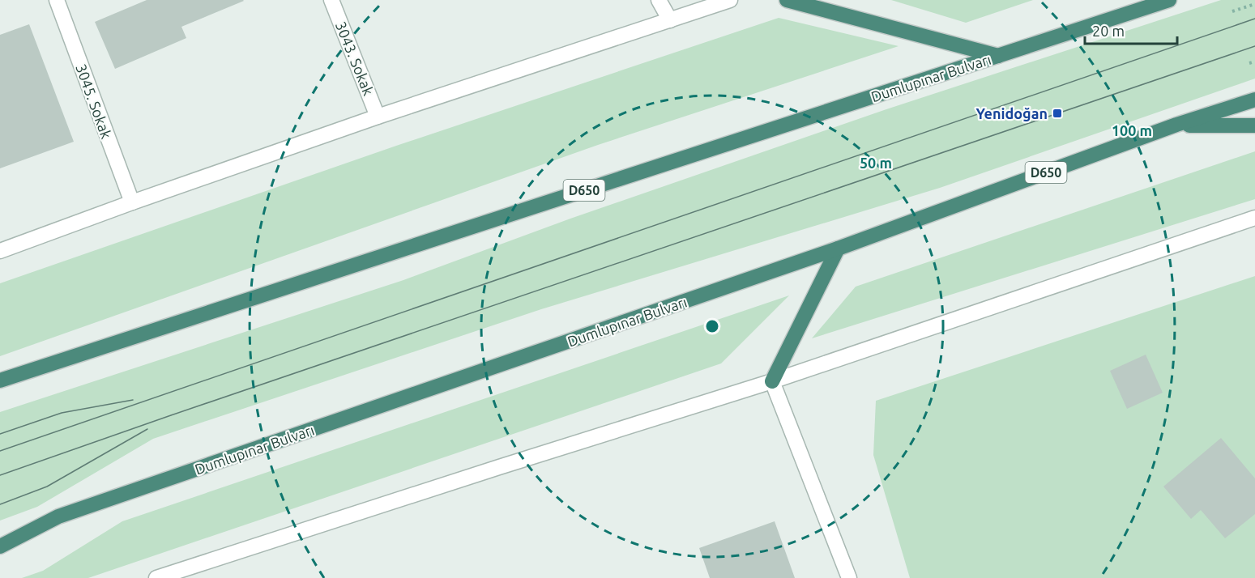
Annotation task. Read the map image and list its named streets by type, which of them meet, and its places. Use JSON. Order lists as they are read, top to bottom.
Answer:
{
  "streets": {
    "highway": ["Dumlupınar Bulvarı", "D650"],
    "street": ["3043. Sokak", "3045. Sokak"]
  },
  "places": {
    "transit": ["Yenidoğan"]
  },
  "scale_bar": "20 m",
  "rings": ["100 m", "50 m"]
}
